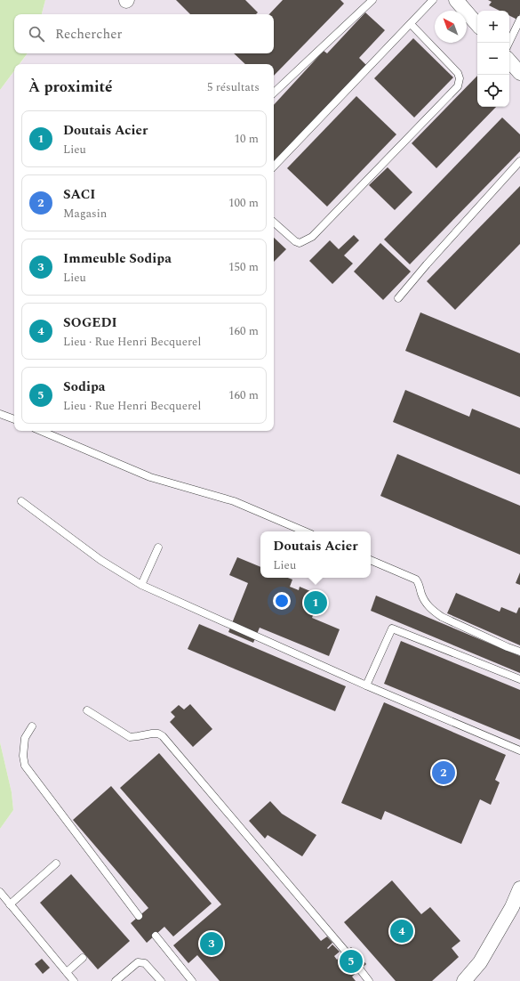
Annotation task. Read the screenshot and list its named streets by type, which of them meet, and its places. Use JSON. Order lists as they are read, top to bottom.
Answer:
{
  "north": "top left",
  "page": {
    "map_buttons": ["+", "−"],
    "search": "Rechercher",
    "heading": ["À proximité", "5 résultats"],
    "list": [
      {
        "mark": "1",
        "name": "Doutais Acier",
        "note": "Lieu",
        "value": "10 m"
      },
      {
        "mark": "2",
        "name": "SACI",
        "note": "Magasin",
        "value": "100 m"
      },
      {
        "mark": "3",
        "name": "Immeuble Sodipa",
        "note": "Lieu",
        "value": "150 m"
      },
      {
        "mark": "4",
        "name": "SOGEDI",
        "note": "Lieu · Rue Henri Becquerel",
        "value": "160 m"
      },
      {
        "mark": "5",
        "name": "Sodipa",
        "note": "Lieu · Rue Henri Becquerel",
        "value": "160 m"
      }
    ],
    "popup": ["Doutais Acier", "Lieu"],
    "pins": [
      "1",
      "2",
      "4",
      "3",
      "5"
    ]
  }
}
